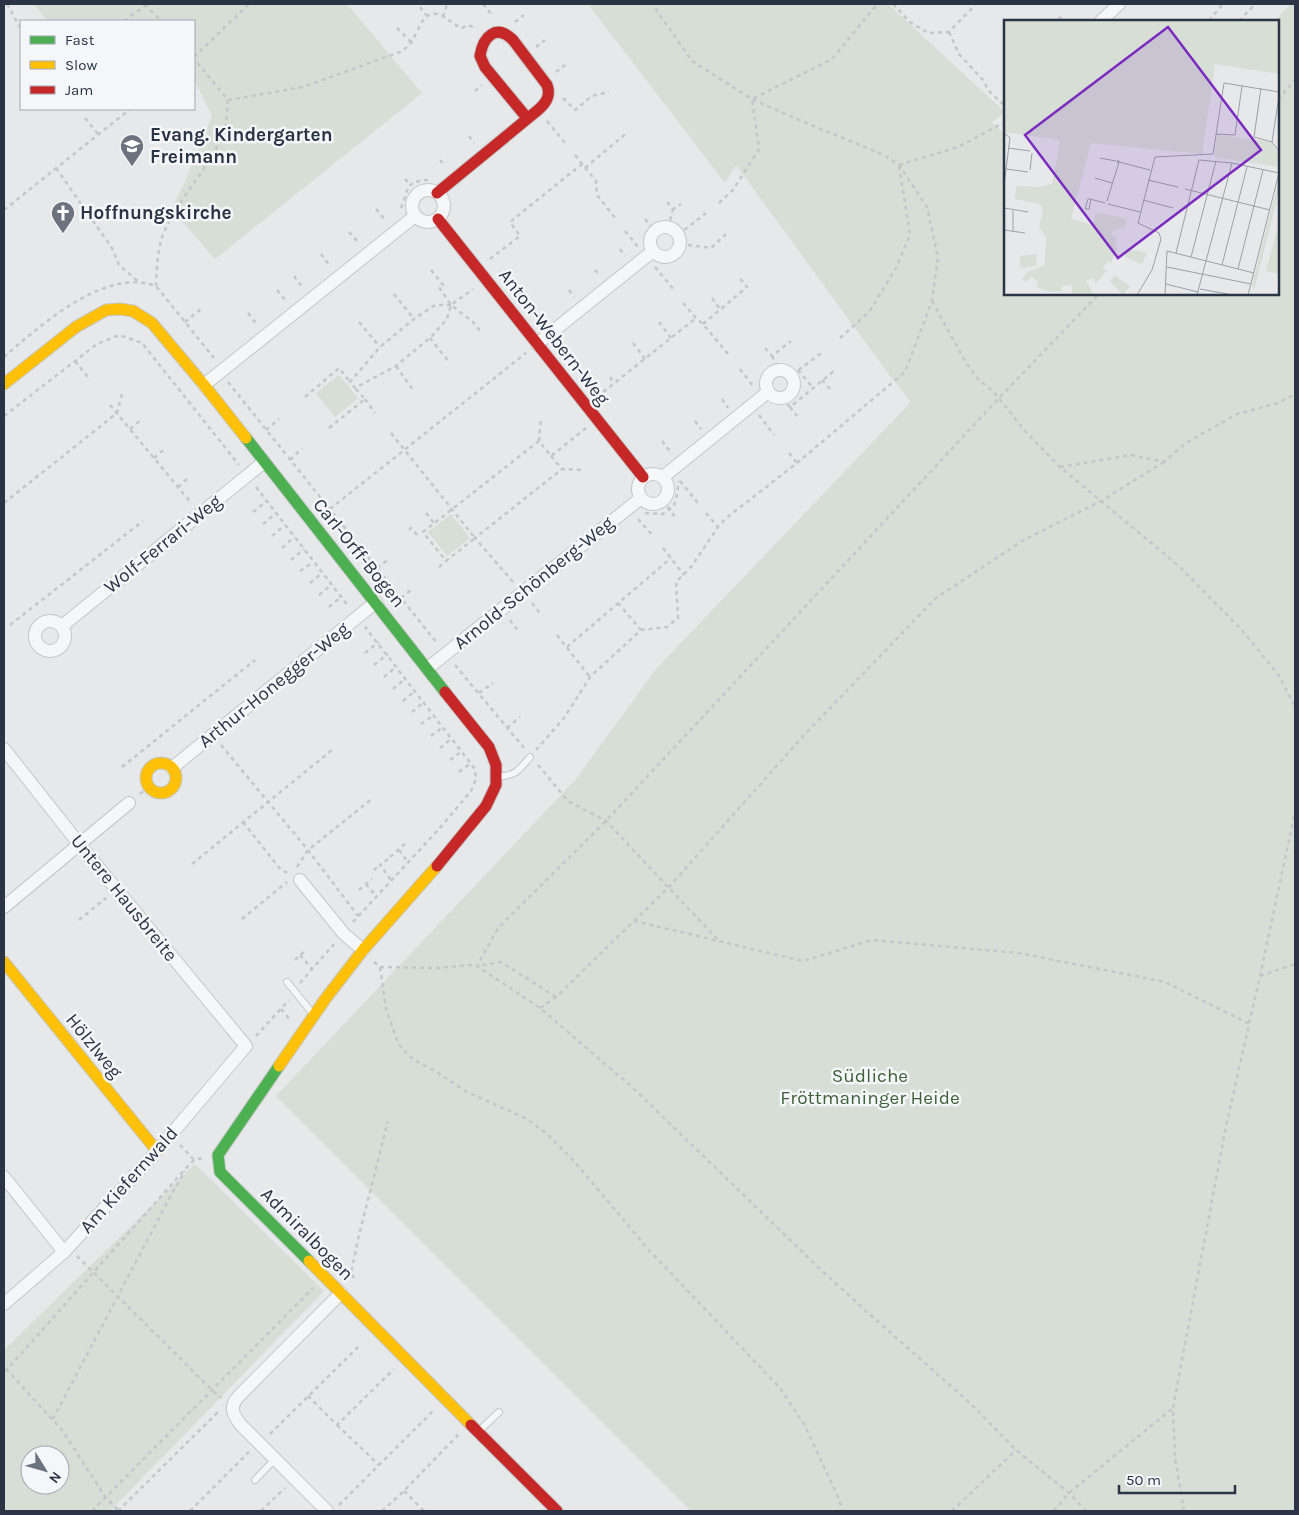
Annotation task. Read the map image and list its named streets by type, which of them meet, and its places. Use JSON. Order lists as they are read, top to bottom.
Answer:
{
  "streets": {
    "street": [
      "Anton-Webern-Weg",
      "Wolf-Ferrari-Weg",
      "Carl-Orff-Bogen",
      "Arnold-Schönberg-Weg",
      "Arthur-Honegger-Weg",
      "Untere Hausbreite",
      "Hölzlweg",
      "Am Kiefernwald",
      "Admiralbogen"
    ]
  },
  "crossings": [
    ["Anton-Webern-Weg", "Arnold-Schönberg-Weg"],
    ["Wolf-Ferrari-Weg", "Carl-Orff-Bogen"],
    ["Carl-Orff-Bogen", "Arnold-Schönberg-Weg"],
    ["Carl-Orff-Bogen", "Arthur-Honegger-Weg"],
    ["Carl-Orff-Bogen", "Admiralbogen"],
    ["Untere Hausbreite", "Am Kiefernwald"],
    ["Hölzlweg", "Am Kiefernwald"]
  ],
  "parks": ["Südliche Fröttmaninger Heide"],
  "places": {
    "school or university": ["Evang. Kindergarten Freimann"],
    "church": ["Hoffnungskirche"]
  },
  "legend": ["Fast", "Slow", "Jam"],
  "scale_bar": "50 m",
  "north": "bottom right"
}
